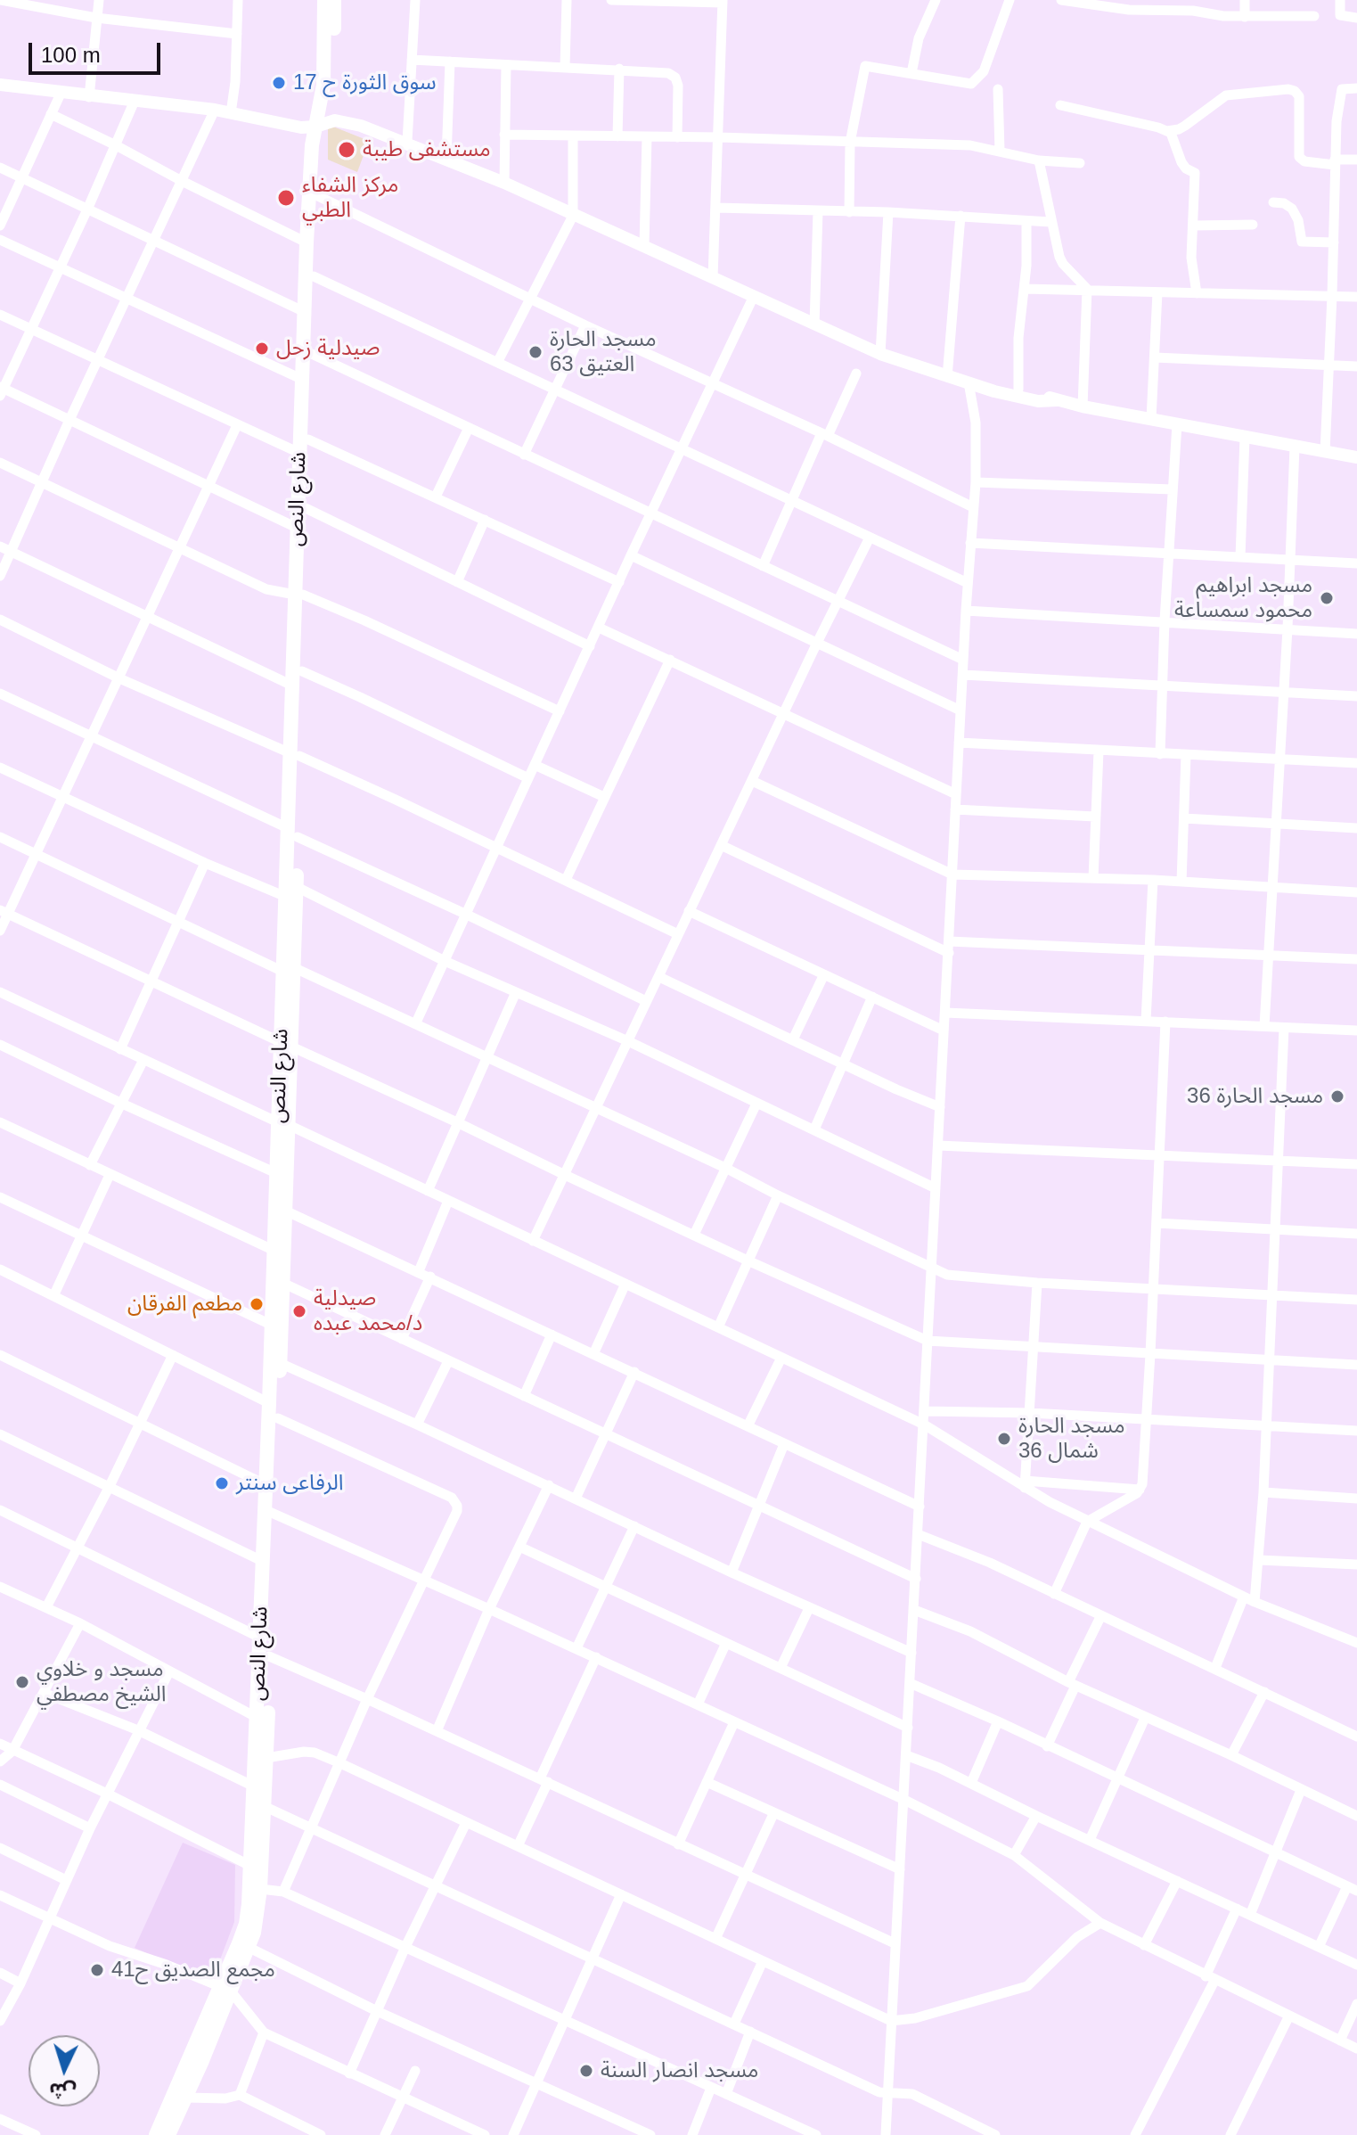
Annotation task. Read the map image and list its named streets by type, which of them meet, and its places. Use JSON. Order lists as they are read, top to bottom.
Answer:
{
  "streets": {
    "main road": ["شارع النص"]
  },
  "places": [
    "سوق الثورة ح 17",
    "مستشفى طيبة",
    "مركز الشفاء الطبي",
    "صيدلية زحل",
    "مسجد الحارة 63 العتيق",
    "مسجد ابراهيم محمود سمساعة",
    "مسجد الحارة 36",
    "مطعم الفرقان",
    "صيدلية د/محمد عبده",
    "مسجد الحارة 36 شمال",
    "الرفاعى سنتر",
    "مسجد و خلاوي الشيخ مصطفي",
    "مجمع الصديق ح41",
    "مسجد انصار السنة"
  ],
  "scale_bar": "100 m",
  "north": "bottom"
}
